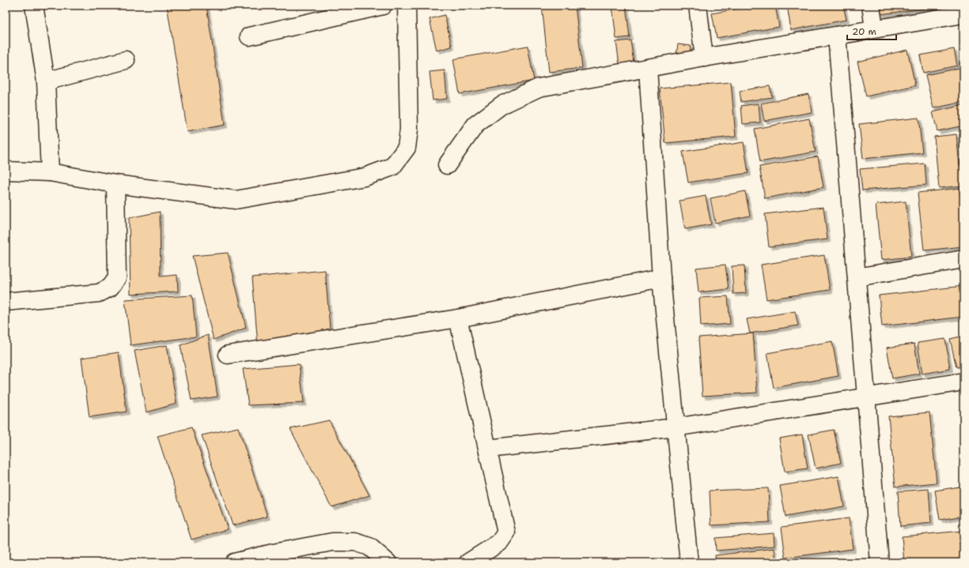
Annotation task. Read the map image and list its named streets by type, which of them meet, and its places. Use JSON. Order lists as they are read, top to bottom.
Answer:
{
  "scale_bar": "20 m"
}
